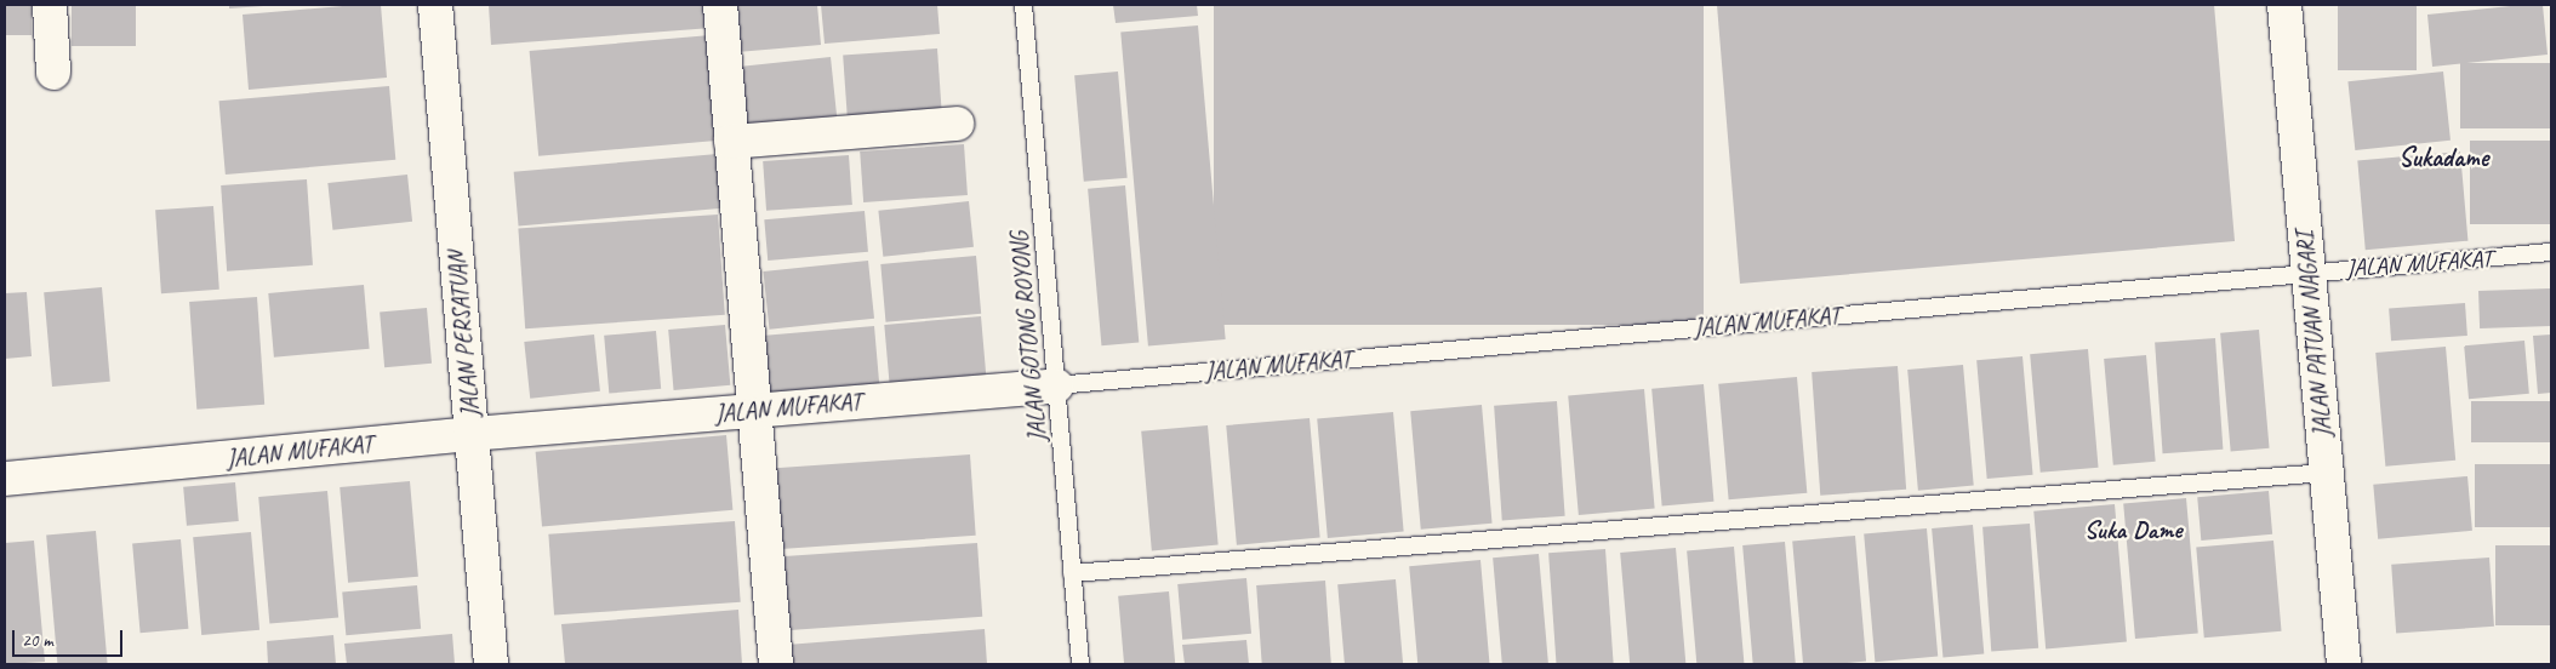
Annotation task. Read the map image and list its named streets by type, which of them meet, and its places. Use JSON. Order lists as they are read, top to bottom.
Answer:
{
  "streets": {
    "street": ["JALAN MUFAKAT", "JALAN PERSATUAN", "JALAN PATUAN NAGARI"],
    "lane": ["JALAN GOTONG ROYONG"]
  },
  "crossings": [
    ["JALAN MUFAKAT", "JALAN PERSATUAN"],
    ["JALAN MUFAKAT", "JALAN PATUAN NAGARI"],
    ["JALAN MUFAKAT", "JALAN GOTONG ROYONG"]
  ],
  "districts": ["Sukadame", "Suka Dame"],
  "scale_bar": "20 m"
}
